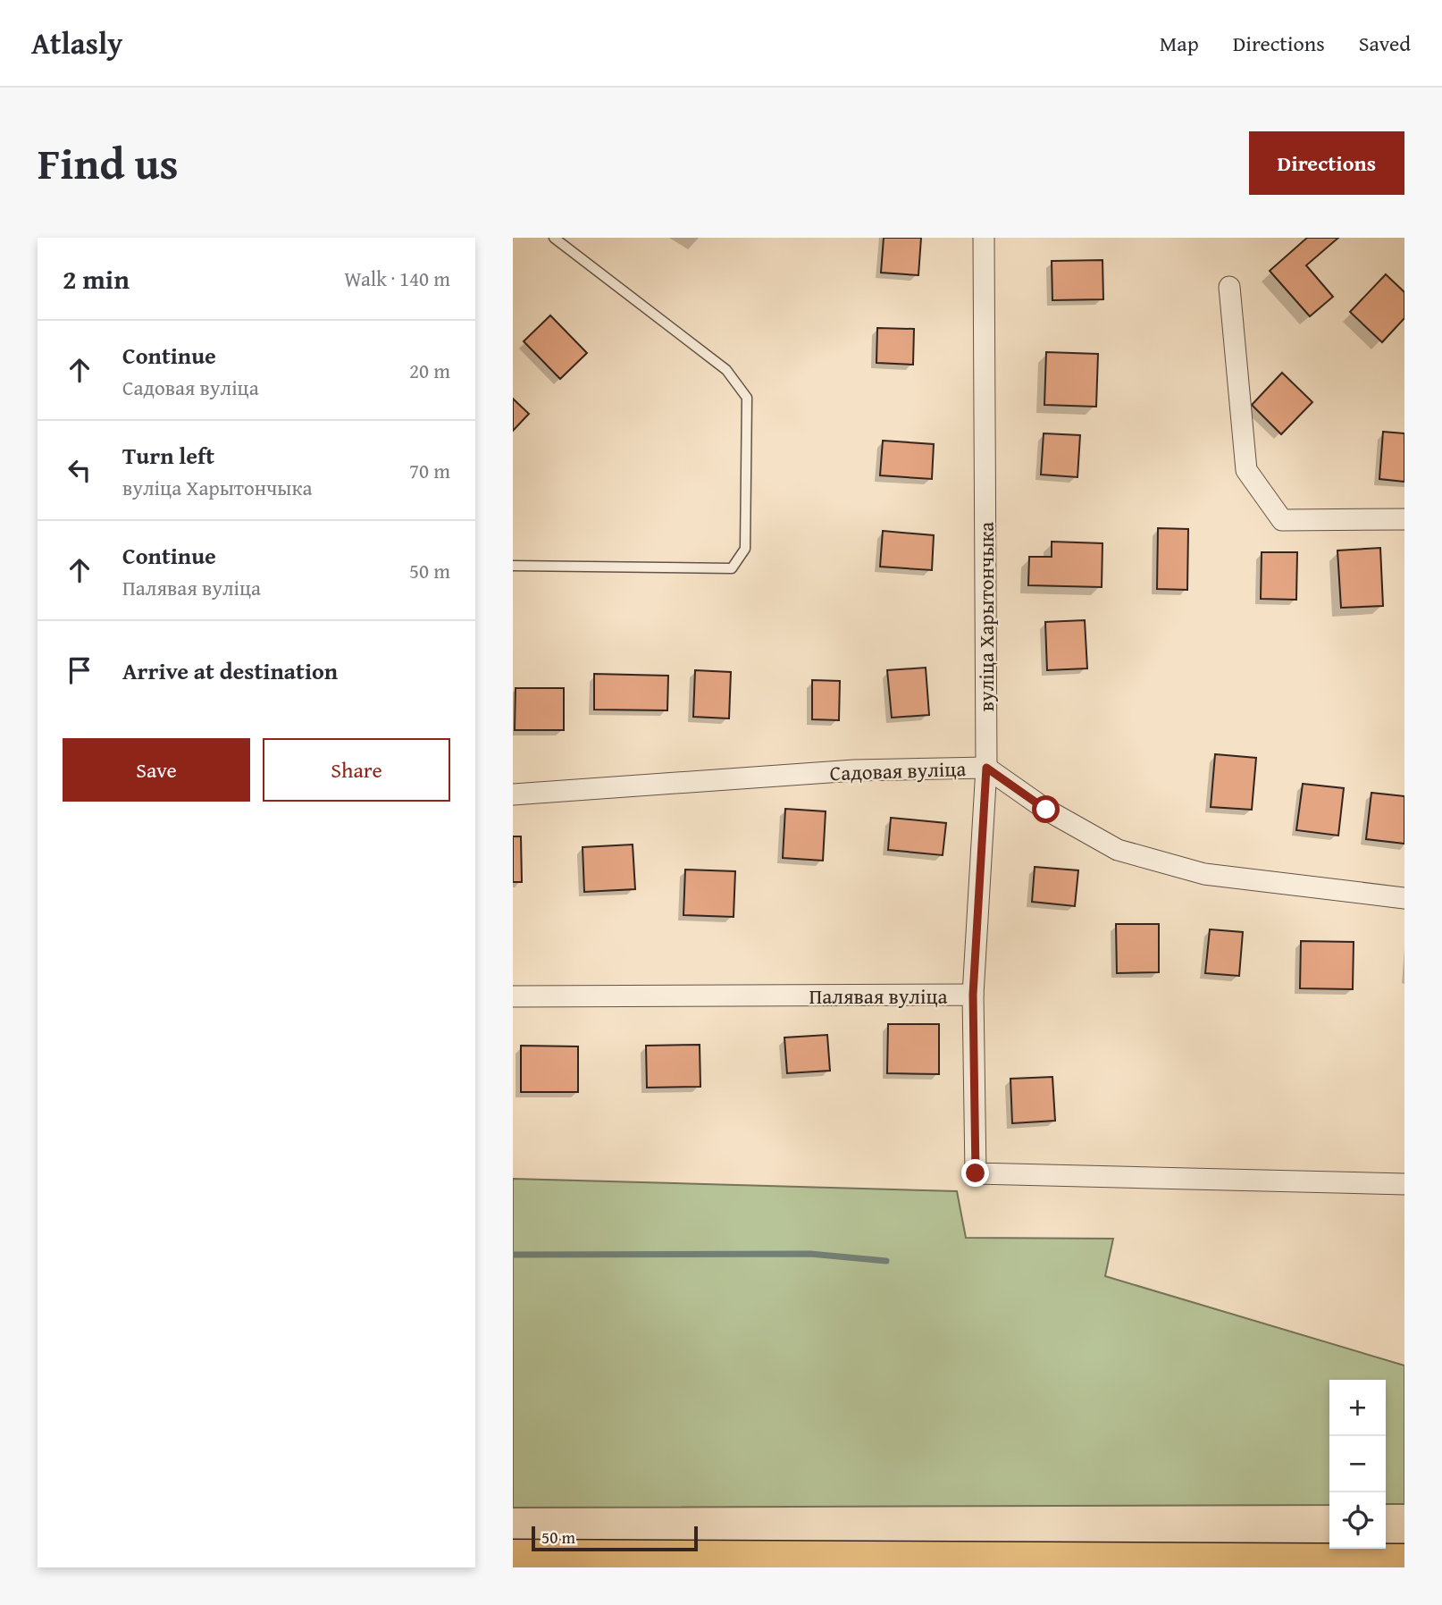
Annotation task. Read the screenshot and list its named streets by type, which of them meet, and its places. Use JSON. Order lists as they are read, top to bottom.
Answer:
{
  "streets": {
    "street": ["вуліца Харытончыка", "Садовая вуліца", "Палявая вуліца"]
  },
  "crossings": [
    ["вуліца Харытончыка", "Садовая вуліца"],
    ["вуліца Харытончыка", "Палявая вуліца"]
  ],
  "scale_bar": "50 m",
  "page": {
    "header": "Atlasly",
    "nav": ["Map", "Directions", "Saved"],
    "title": "Find us",
    "buttons": [
      "Directions",
      ["Save", "Share"]
    ],
    "heading": ["2 min", "Walk · 140 m"],
    "list": [
      ["Continue", "Садовая вуліца", "20 m"],
      ["Turn left", "вуліца Харытончыка", "70 m"],
      ["Continue", "Палявая вуліца", "50 m"],
      "Arrive at destination"
    ],
    "map_buttons": ["+", "−"],
    "scale": "50 m"
  }
}
